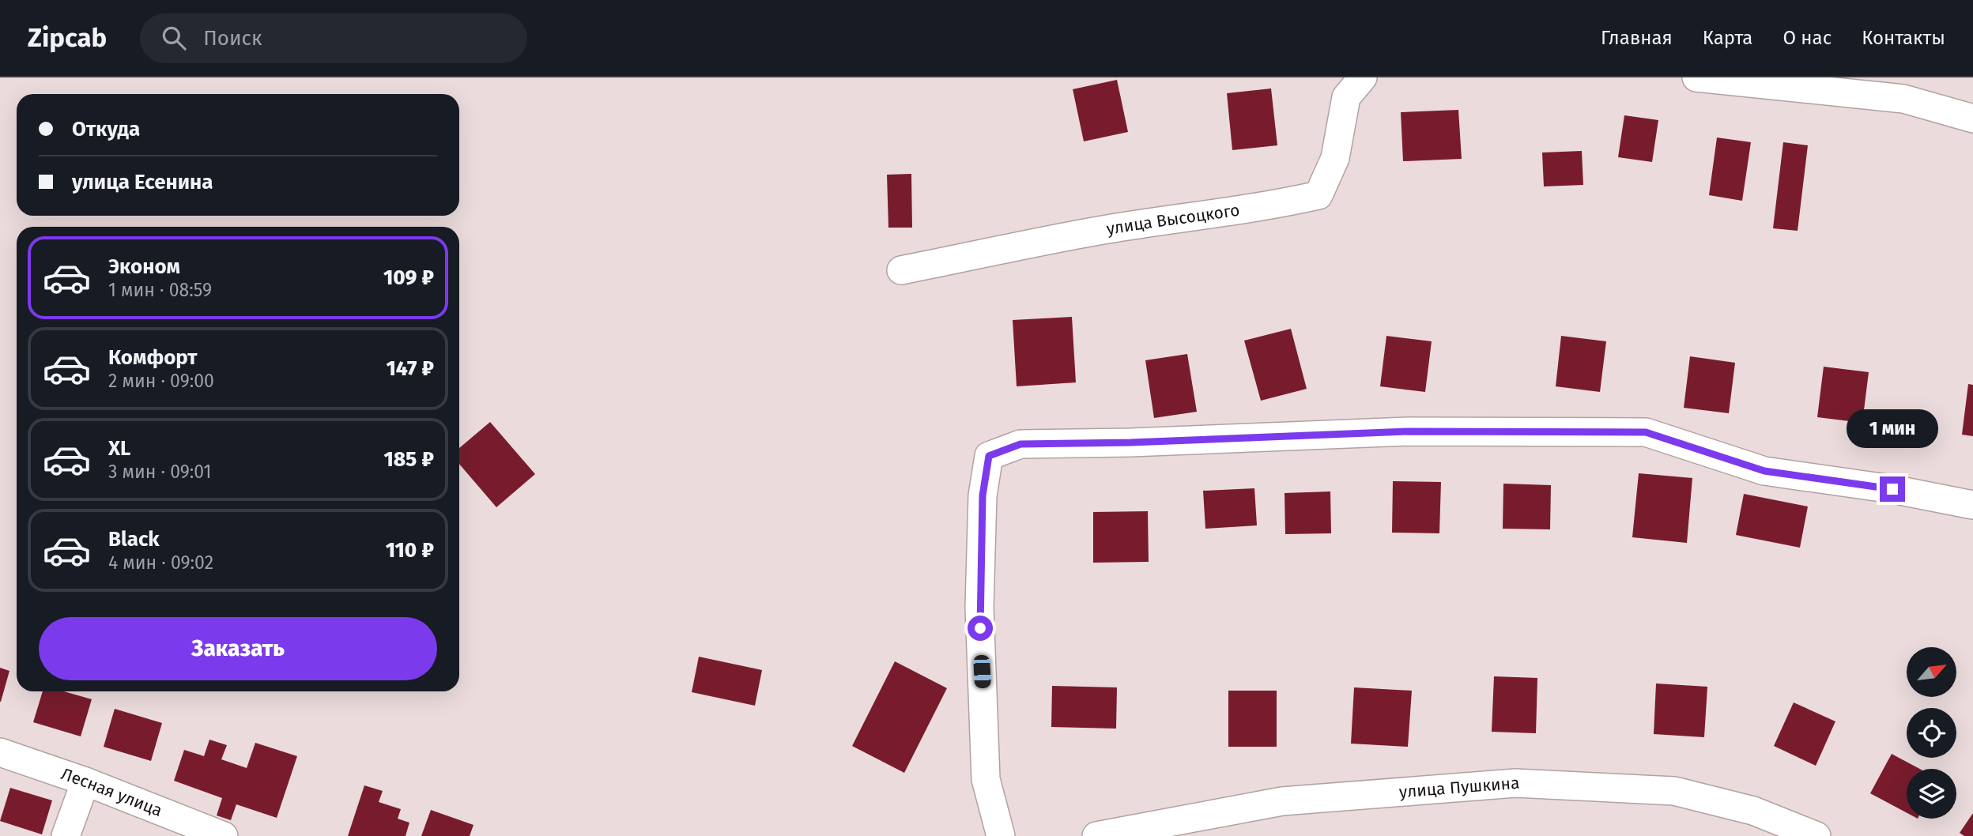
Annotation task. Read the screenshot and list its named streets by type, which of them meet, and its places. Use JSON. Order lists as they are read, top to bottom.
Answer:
{
  "streets": {
    "street": ["улица Высоцкого", "улица Пушкина", "Лесная улица"]
  },
  "north": "top right",
  "page": {
    "header": "Zipcab",
    "search": "Поиск",
    "nav": [
      "Главная",
      "Карта",
      "О нас",
      "Контакты"
    ],
    "banner": ["Откуда", "улица Есенина"],
    "list": [
      {
        "name": "Эконом",
        "note": "1 мин · 08:59",
        "value": "109 ₽"
      },
      {
        "name": "Комфорт",
        "note": "2 мин · 09:00",
        "value": "147 ₽"
      },
      {
        "name": "XL",
        "note": "3 мин · 09:01",
        "value": "185 ₽"
      },
      {
        "name": "Black",
        "note": "4 мин · 09:02",
        "value": "110 ₽"
      }
    ],
    "bubble": "1 мин",
    "buttons": "Заказать"
  }
}
